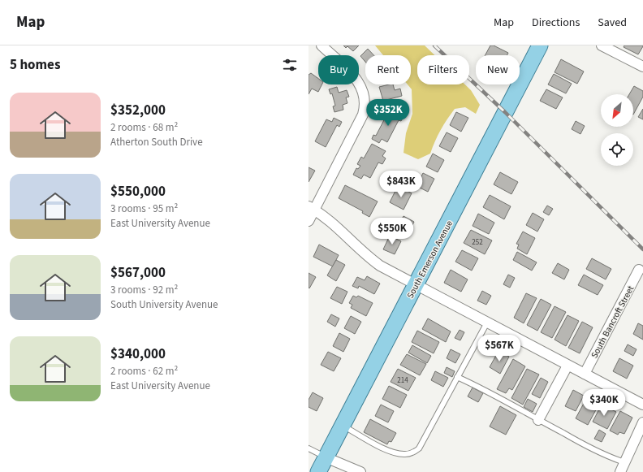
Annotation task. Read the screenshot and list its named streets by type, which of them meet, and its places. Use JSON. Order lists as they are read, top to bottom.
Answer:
{
  "streets": {
    "main road": ["South Emerson Avenue"],
    "street": ["South Bancroft Street"]
  },
  "house_numbers": ["252", "214"],
  "north": "bottom left",
  "page": {
    "header": "Map",
    "nav": ["Map", "Directions", "Saved"],
    "heading": "5 homes",
    "chip": [
      "Buy",
      "Rent",
      "Filters",
      "New"
    ],
    "list": [
      {
        "name": "$352,000",
        "note": "2 rooms · 68 m² · Atherton South Drive"
      },
      {
        "name": "$550,000",
        "note": "3 rooms · 95 m² · East University Avenue"
      },
      {
        "name": "$567,000",
        "note": "3 rooms · 92 m² · South University Avenue"
      },
      {
        "name": "$340,000",
        "note": "2 rooms · 62 m² · East University Avenue"
      }
    ],
    "price": [
      "$352K",
      "$843K",
      "$550K",
      "$567K",
      "$340K"
    ]
  }
}
